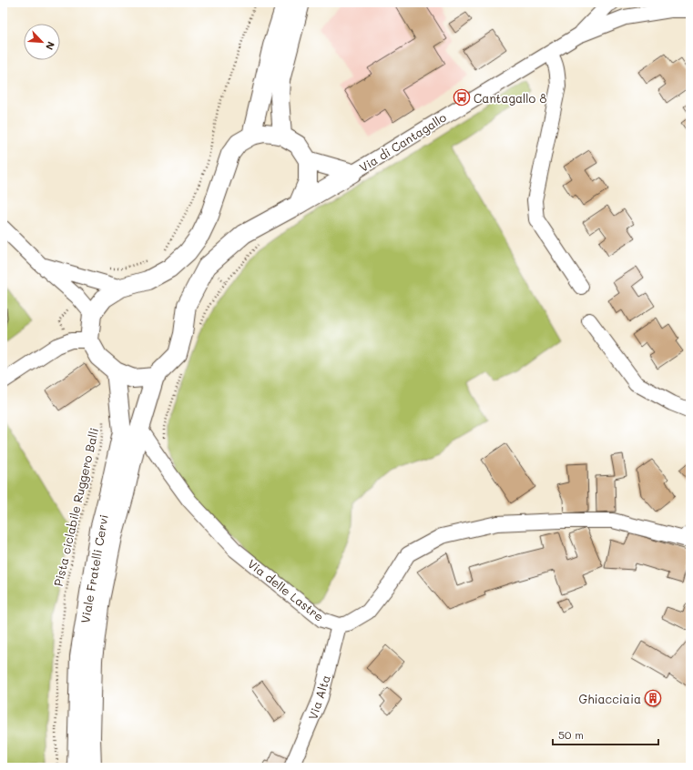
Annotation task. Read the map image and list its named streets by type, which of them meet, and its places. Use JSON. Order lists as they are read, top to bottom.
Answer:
{
  "streets": {
    "main road": ["Viale Fratelli Cervi"],
    "street": ["Via di Cantagallo", "Via delle Lastre", "Via Alta"],
    "path": ["Pista ciclabile Ruggero Balli"]
  },
  "crossings": [
    ["Via di Cantagallo", "Viale Fratelli Cervi"],
    ["Viale Fratelli Cervi", "Via delle Lastre"],
    ["Via delle Lastre", "Via Alta"]
  ],
  "places": {
    "bus stop": ["Cantagallo 8"],
    "building": ["Ghiacciaia"]
  },
  "scale_bar": "50 m",
  "north": "bottom right"
}
